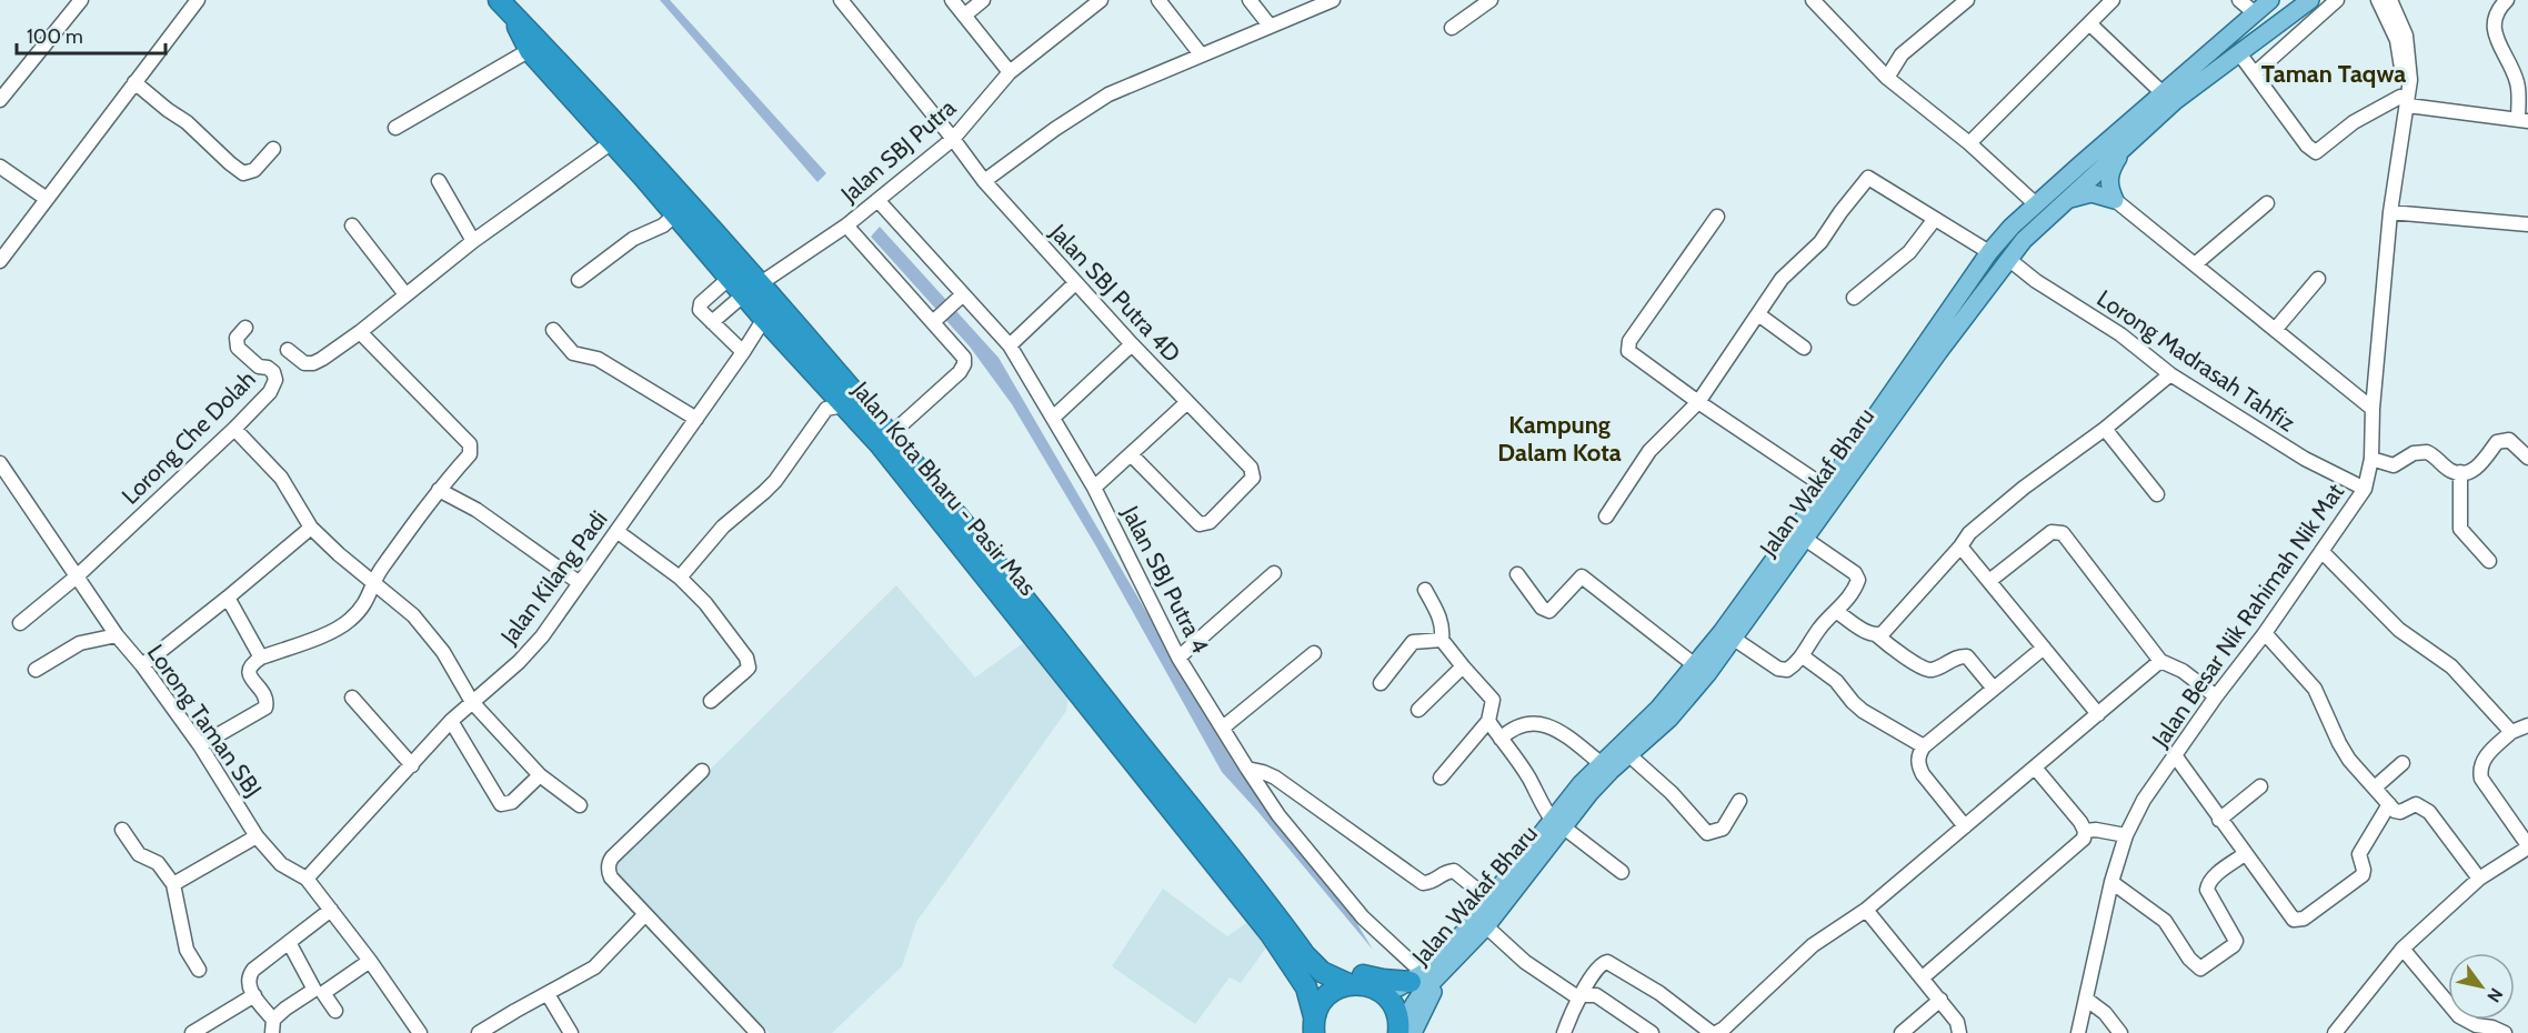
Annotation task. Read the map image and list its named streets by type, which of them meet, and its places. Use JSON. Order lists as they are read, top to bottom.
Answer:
{
  "streets": {
    "highway": ["Jalan Kota Bharu - Pasir Mas"],
    "main road": ["Jalan Wakaf Bharu"],
    "street": [
      "Jalan SBJ Putra",
      "Jalan SBJ Putra 4D",
      "Lorong Madrasah Tahfiz",
      "Lorong Che Dolah",
      "Jalan Kilang Padi",
      "Jalan SBJ Putra 4",
      "Jalan Besar Nik Rahimah Nik Mat",
      "Lorong Taman SBJ"
    ]
  },
  "crossings": [
    ["Jalan SBJ Putra", "Jalan SBJ Putra 4D"],
    ["Jalan SBJ Putra", "Jalan Kota Bharu - Pasir Mas"],
    ["Jalan SBJ Putra", "Jalan SBJ Putra 4"],
    ["Lorong Madrasah Tahfiz", "Jalan Wakaf Bharu"],
    ["Lorong Madrasah Tahfiz", "Jalan Besar Nik Rahimah Nik Mat"],
    ["Lorong Che Dolah", "Lorong Taman SBJ"],
    ["Jalan Wakaf Bharu", "Jalan Kota Bharu - Pasir Mas"],
    ["Jalan Wakaf Bharu", "Jalan SBJ Putra 4"],
    ["Jalan Kota Bharu - Pasir Mas", "Jalan Kilang Padi"],
    ["Jalan Kilang Padi", "Lorong Taman SBJ"]
  ],
  "districts": ["Taman Taqwa", "Kampung Dalam Kota"],
  "scale_bar": "100 m",
  "north": "bottom right"
}
